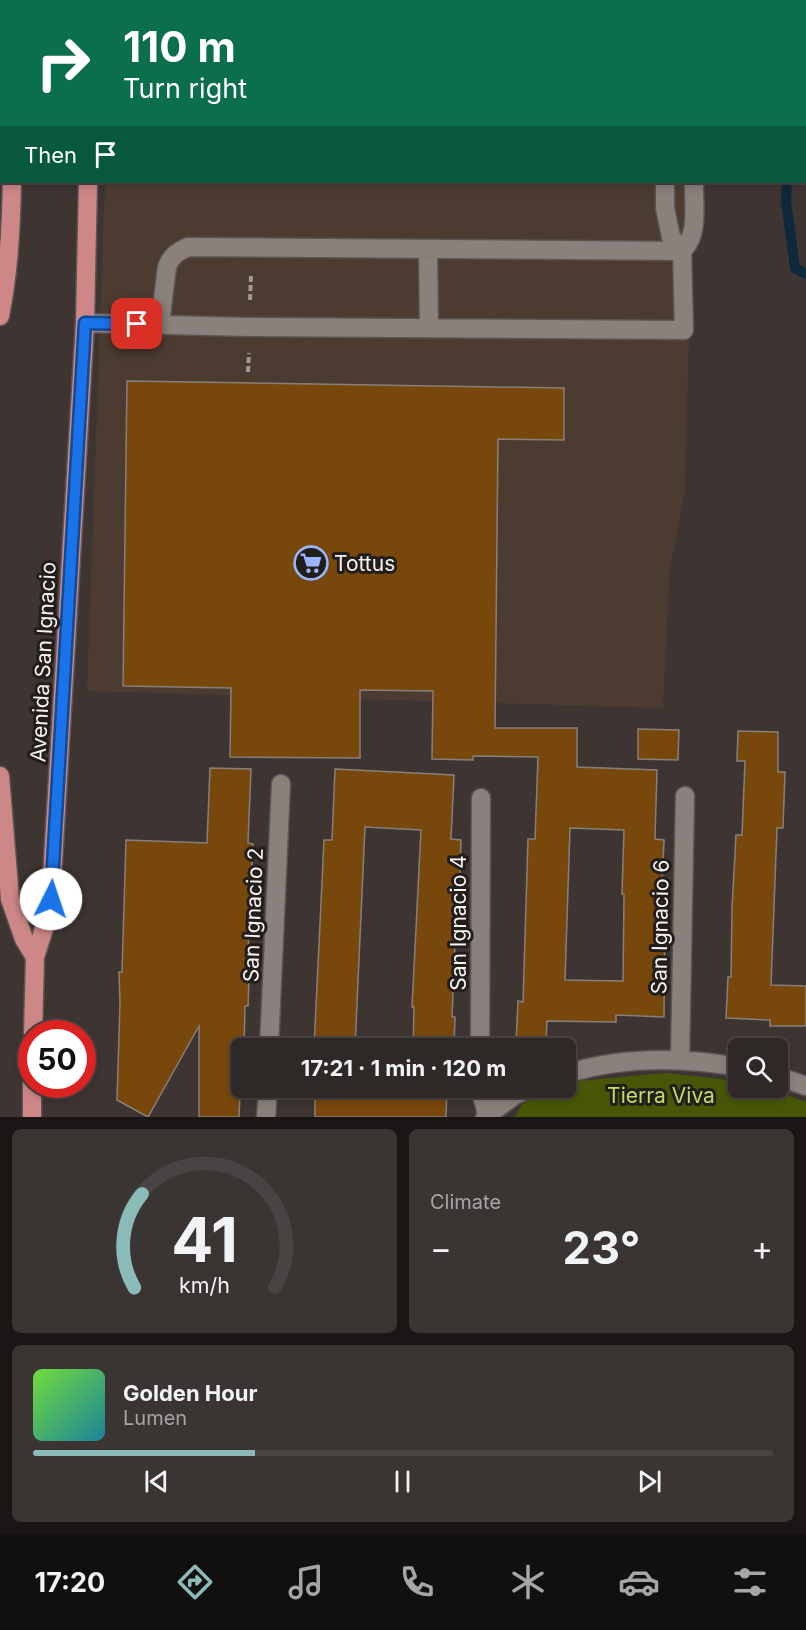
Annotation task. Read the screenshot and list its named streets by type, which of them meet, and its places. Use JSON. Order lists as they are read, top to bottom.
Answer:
{
  "streets": {
    "main road": ["Avenida San Ignacio"],
    "street": ["San Ignacio 2", "San Ignacio 4", "San Ignacio 6"]
  },
  "parks": ["Tierra Viva"],
  "places": {
    "supermarket": ["Tottus"]
  },
  "page": {
    "turn": ["110 m", "Turn right"],
    "then": "Then",
    "limit": "50",
    "trip": "17:21 · 1 min · 120 m",
    "tile": "Climate",
    "heat": ["−", "23°", "+"],
    "song": ["Golden Hour", "Lumen"],
    "tabs": "17:20",
    "gauge": ["41", "km/h"]
  }
}
